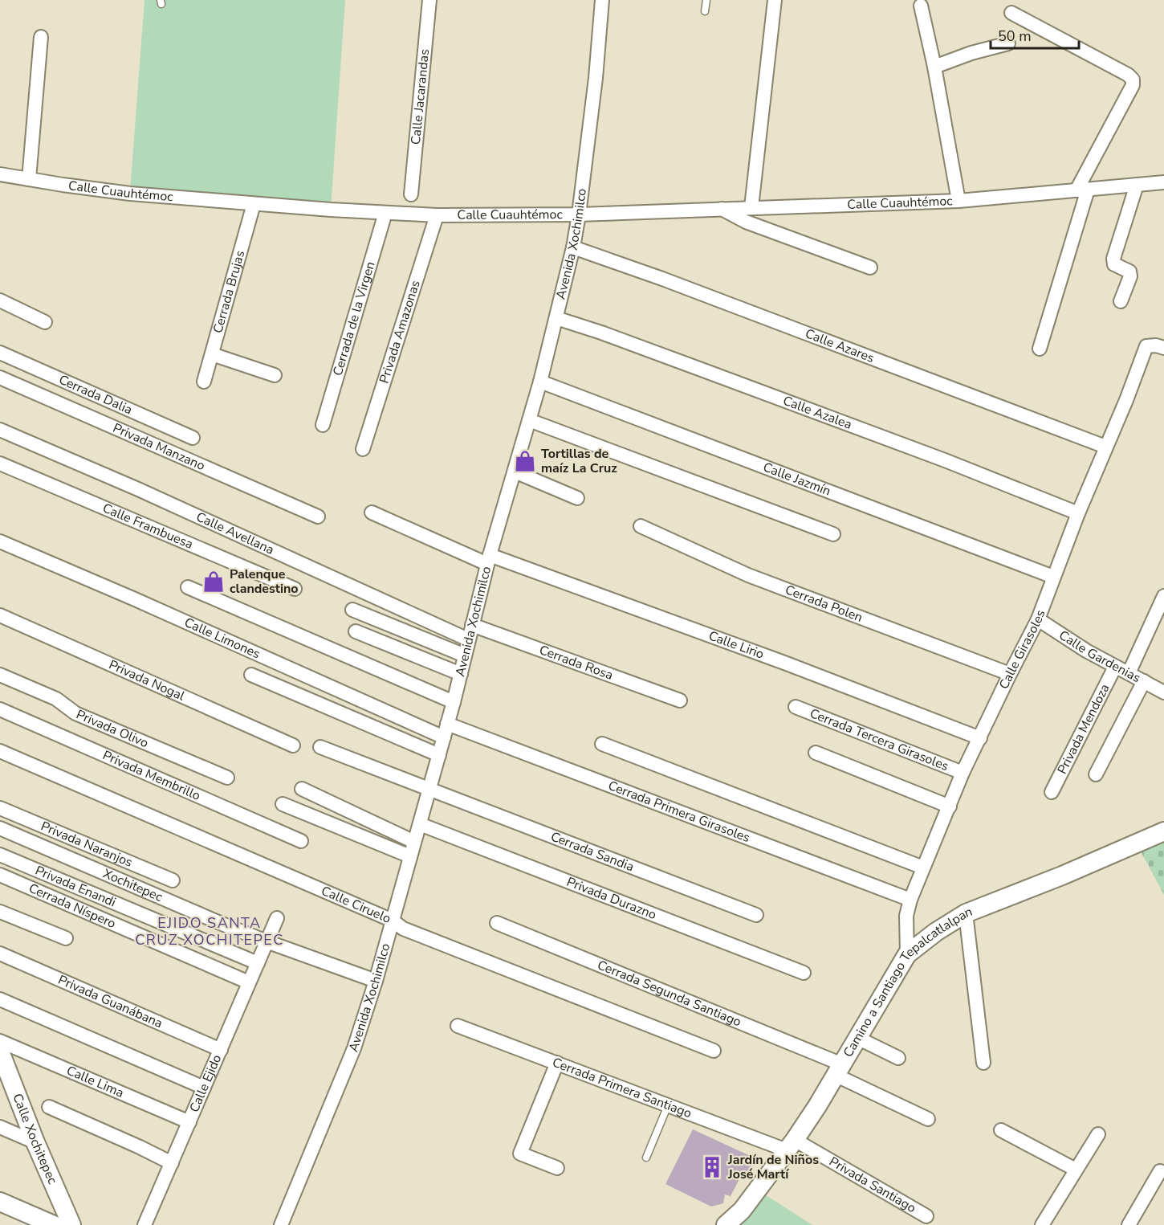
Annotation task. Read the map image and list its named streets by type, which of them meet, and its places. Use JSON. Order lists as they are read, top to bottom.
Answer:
{
  "streets": {
    "street": [
      "Calle Jacarandas",
      "Calle Cuauhtémoc",
      "Avenida Xochimilco",
      "Cerrada Brujas",
      "Cerrada de la Virgen",
      "Privada Amazonas",
      "Calle Azares",
      "Cerrada Dalia",
      "Calle Azalea",
      "Privada Manzano",
      "Calle Jazmín",
      "Calle Frambuesa",
      "Calle Avellana",
      "Cerrada Polen",
      "Calle Limones",
      "Calle Lirio",
      "Calle Girasoles",
      "Calle Gardenias",
      "Cerrada Rosa",
      "Privada Nogal",
      "Privada Olivo",
      "Privada Mendoza",
      "Cerrada Tercera Girasoles",
      "Privada Membrillo",
      "Cerrada Primera Girasoles",
      "Privada Naranjos",
      "Cerrada Sandia",
      "Xochitepec",
      "Privada Enandi",
      "Privada Durazno",
      "Cerrada Níspero",
      "Calle Ciruelo",
      "Camino a Santiago Tepalcatlalpan",
      "Cerrada Segunda Santiago",
      "Privada Guanábana",
      "Calle Lima",
      "Calle Ejido",
      "Cerrada Primera Santiago",
      "Calle Xochitepec",
      "Privada Santiago"
    ]
  },
  "crossings": [
    ["Calle Cuauhtémoc", "Avenida Xochimilco"],
    ["Calle Cuauhtémoc", "Cerrada Brujas"],
    ["Calle Cuauhtémoc", "Cerrada de la Virgen"],
    ["Calle Cuauhtémoc", "Privada Amazonas"],
    ["Avenida Xochimilco", "Calle Azares"],
    ["Avenida Xochimilco", "Calle Azalea"],
    ["Avenida Xochimilco", "Calle Jazmín"],
    ["Avenida Xochimilco", "Calle Avellana"],
    ["Avenida Xochimilco", "Calle Limones"],
    ["Avenida Xochimilco", "Calle Lirio"],
    ["Avenida Xochimilco", "Cerrada Rosa"],
    ["Avenida Xochimilco", "Cerrada Primera Girasoles"],
    ["Avenida Xochimilco", "Cerrada Sandia"],
    ["Avenida Xochimilco", "Privada Durazno"],
    ["Avenida Xochimilco", "Calle Ciruelo"],
    ["Calle Azares", "Calle Girasoles"],
    ["Calle Azalea", "Calle Girasoles"],
    ["Calle Jazmín", "Calle Girasoles"],
    ["Cerrada Polen", "Calle Girasoles"],
    ["Calle Lirio", "Calle Girasoles"],
    ["Calle Girasoles", "Calle Gardenias"],
    ["Calle Girasoles", "Cerrada Tercera Girasoles"],
    ["Calle Girasoles", "Cerrada Primera Girasoles"],
    ["Calle Girasoles", "Camino a Santiago Tepalcatlalpan"],
    ["Calle Gardenias", "Privada Mendoza"],
    ["Xochitepec", "Calle Ejido"],
    ["Privada Enandi", "Calle Ejido"],
    ["Cerrada Níspero", "Calle Ejido"],
    ["Camino a Santiago Tepalcatlalpan", "Cerrada Segunda Santiago"],
    ["Camino a Santiago Tepalcatlalpan", "Cerrada Primera Santiago"],
    ["Camino a Santiago Tepalcatlalpan", "Privada Santiago"],
    ["Privada Guanábana", "Calle Ejido"],
    ["Calle Lima", "Calle Ejido"],
    ["Cerrada Primera Santiago", "Privada Santiago"]
  ],
  "districts": ["EJIDO SANTA CRUZ XOCHITEPEC"],
  "places": {
    "shop": ["Tortillas de maíz La Cruz", "Palenque clandestino"],
    "building": ["Jardín de Niños José Martí"]
  },
  "scale_bar": "50 m"
}
